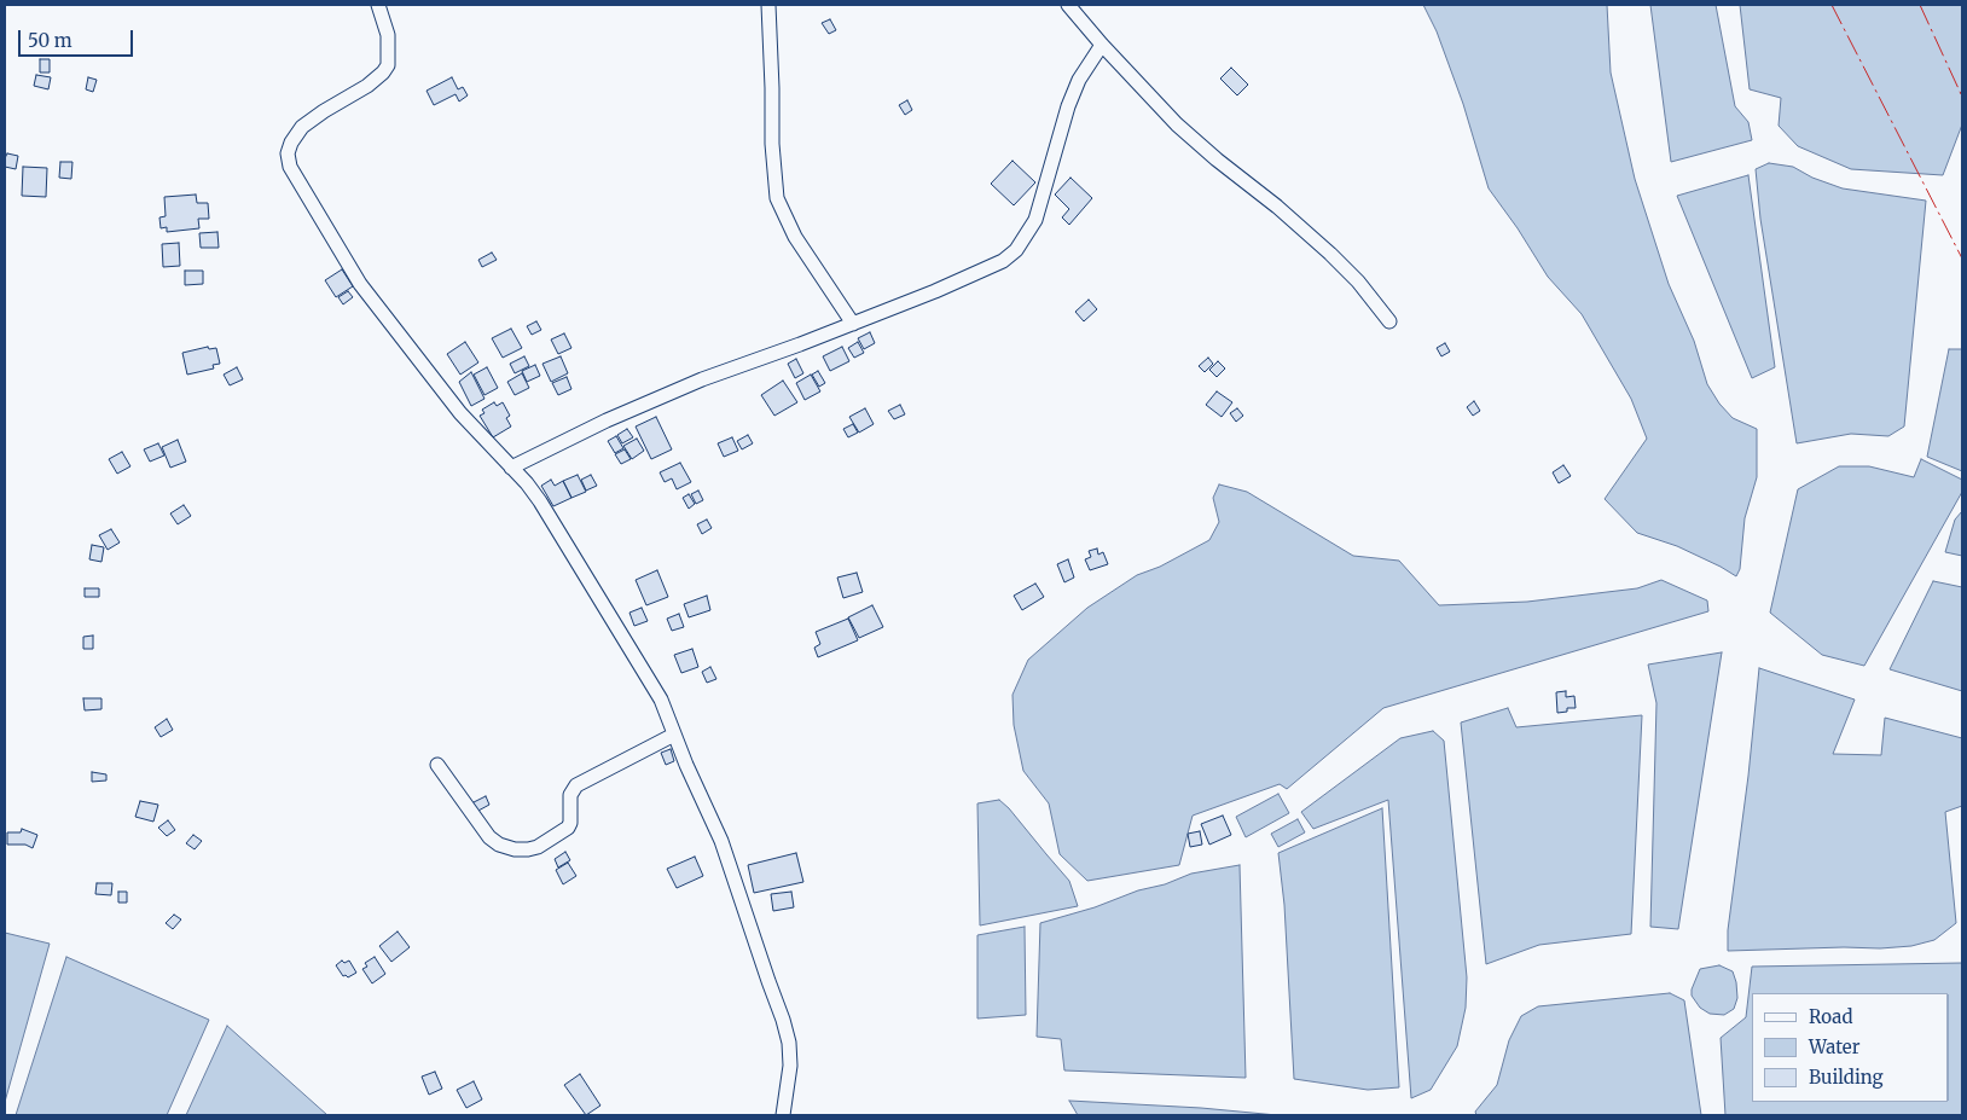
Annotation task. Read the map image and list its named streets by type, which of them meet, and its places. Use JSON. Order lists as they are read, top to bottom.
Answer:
{
  "legend": ["Road", "Water", "Building"],
  "scale_bar": "50 m"
}
